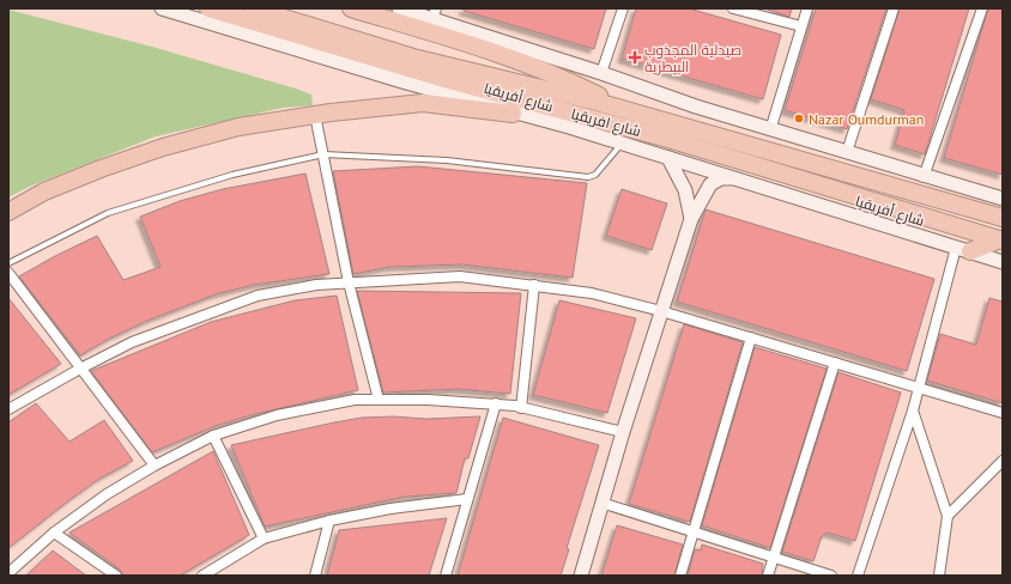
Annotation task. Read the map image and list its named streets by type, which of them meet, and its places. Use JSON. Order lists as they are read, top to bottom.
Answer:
{
  "streets": {
    "highway": ["شارع افريقيا"],
    "street": ["شارع أفريقيا"]
  },
  "places": {
    "health": ["صيدلية المجذوب البيطرية"],
    "other": ["Nazar Oumdurman"]
  }
}
